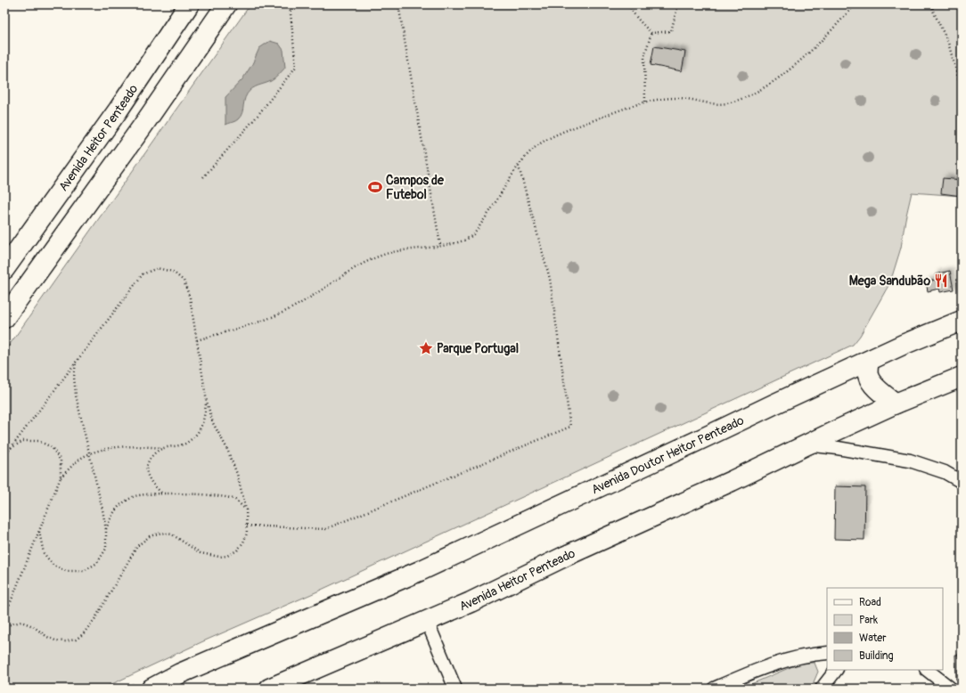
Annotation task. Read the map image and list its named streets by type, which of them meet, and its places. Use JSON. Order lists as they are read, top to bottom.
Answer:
{
  "streets": {
    "main road": ["Avenida Heitor Penteado", "Avenida Doutor Heitor Penteado"]
  },
  "places": {
    "sports": ["Campos de Futebol"],
    "restaurant": ["Mega Sandubão"],
    "place": ["Parque Portugal"]
  },
  "legend": [
    "Road",
    "Park",
    "Water",
    "Building"
  ]
}
